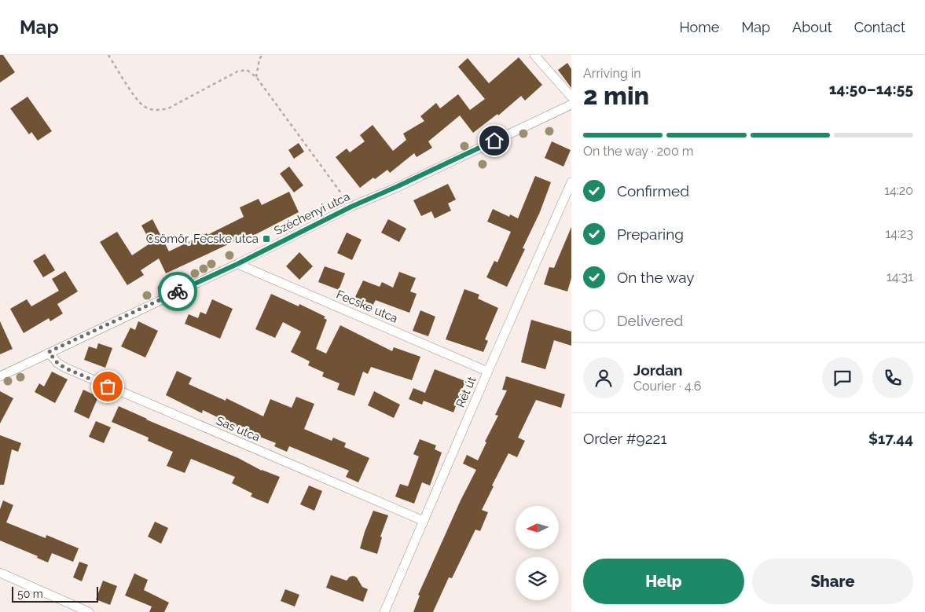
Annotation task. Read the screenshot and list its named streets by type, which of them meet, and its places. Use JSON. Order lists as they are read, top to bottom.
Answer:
{
  "streets": {
    "street": [
      "Széchenyi utca",
      "Fecske utca",
      "Rét út",
      "Sas utca"
    ]
  },
  "crossings": [
    ["Széchenyi utca", "Fecske utca"],
    ["Széchenyi utca", "Sas utca"],
    ["Fecske utca", "Rét út"],
    ["Rét út", "Sas utca"]
  ],
  "places": {
    "transit": ["Csömör, Fecske utca"]
  },
  "scale_bar": "50 m",
  "north": "left",
  "page": {
    "header": "Map",
    "nav": [
      "Home",
      "Map",
      "About",
      "Contact"
    ],
    "heading": ["2 min", "Arriving in", "14:50–14:55"],
    "panel": [
      "Jordan",
      "Courier · 4.6",
      "Order #9221",
      "$17.44"
    ],
    "bar": "On the way · 200 m",
    "list": [
      ["Confirmed", "14:20"],
      ["Preparing", "14:23"],
      ["On the way", "14:31"],
      "Delivered"
    ],
    "buttons": ["Help", "Share"],
    "scale": "50 m"
  }
}
